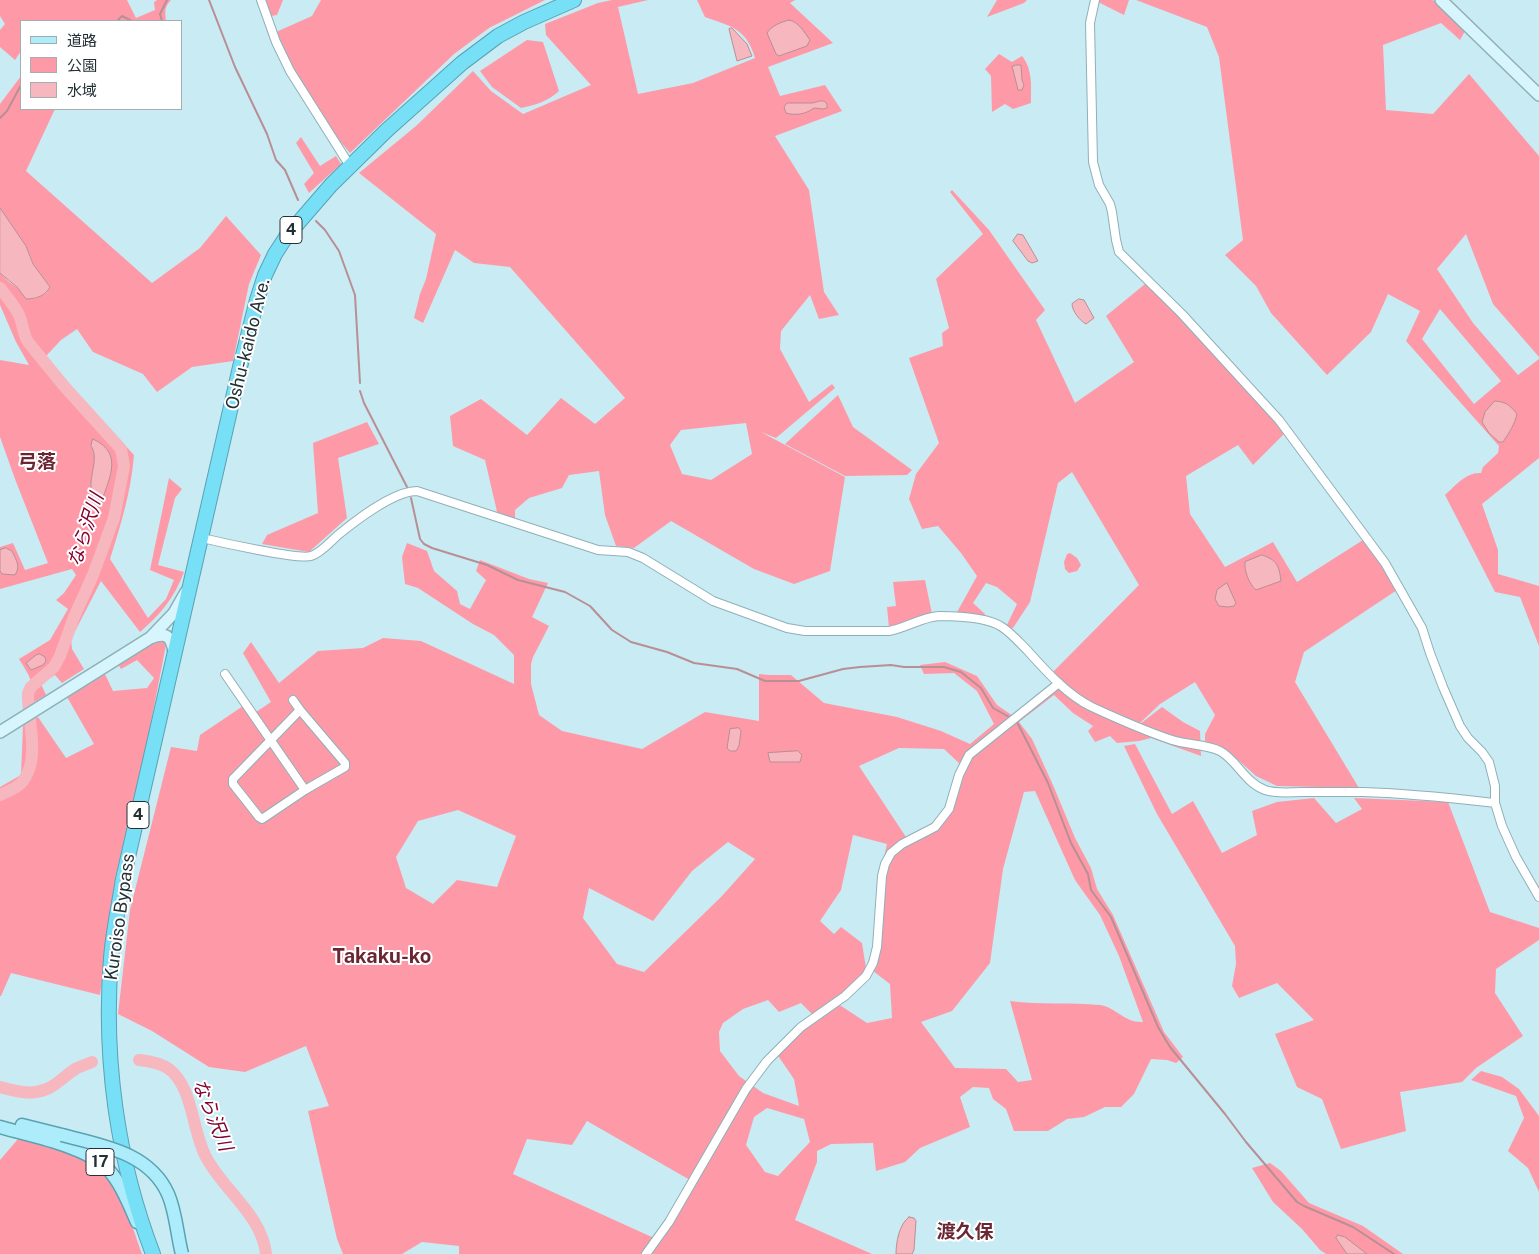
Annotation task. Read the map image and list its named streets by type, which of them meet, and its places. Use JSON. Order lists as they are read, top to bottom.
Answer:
{
  "streets": {
    "highway": ["4", "Oshu-kaido Ave.", "Kuroiso Bypass"],
    "main road": ["17"]
  },
  "crossings": [
    ["Oshu-kaido Ave.", "Kuroiso Bypass"],
    ["Kuroiso Bypass", "17"]
  ],
  "districts": ["弓落", "Takaku-ko", "渡久保"],
  "water": ["なら沢川"],
  "legend": ["道路", "公園", "水域"]
}
